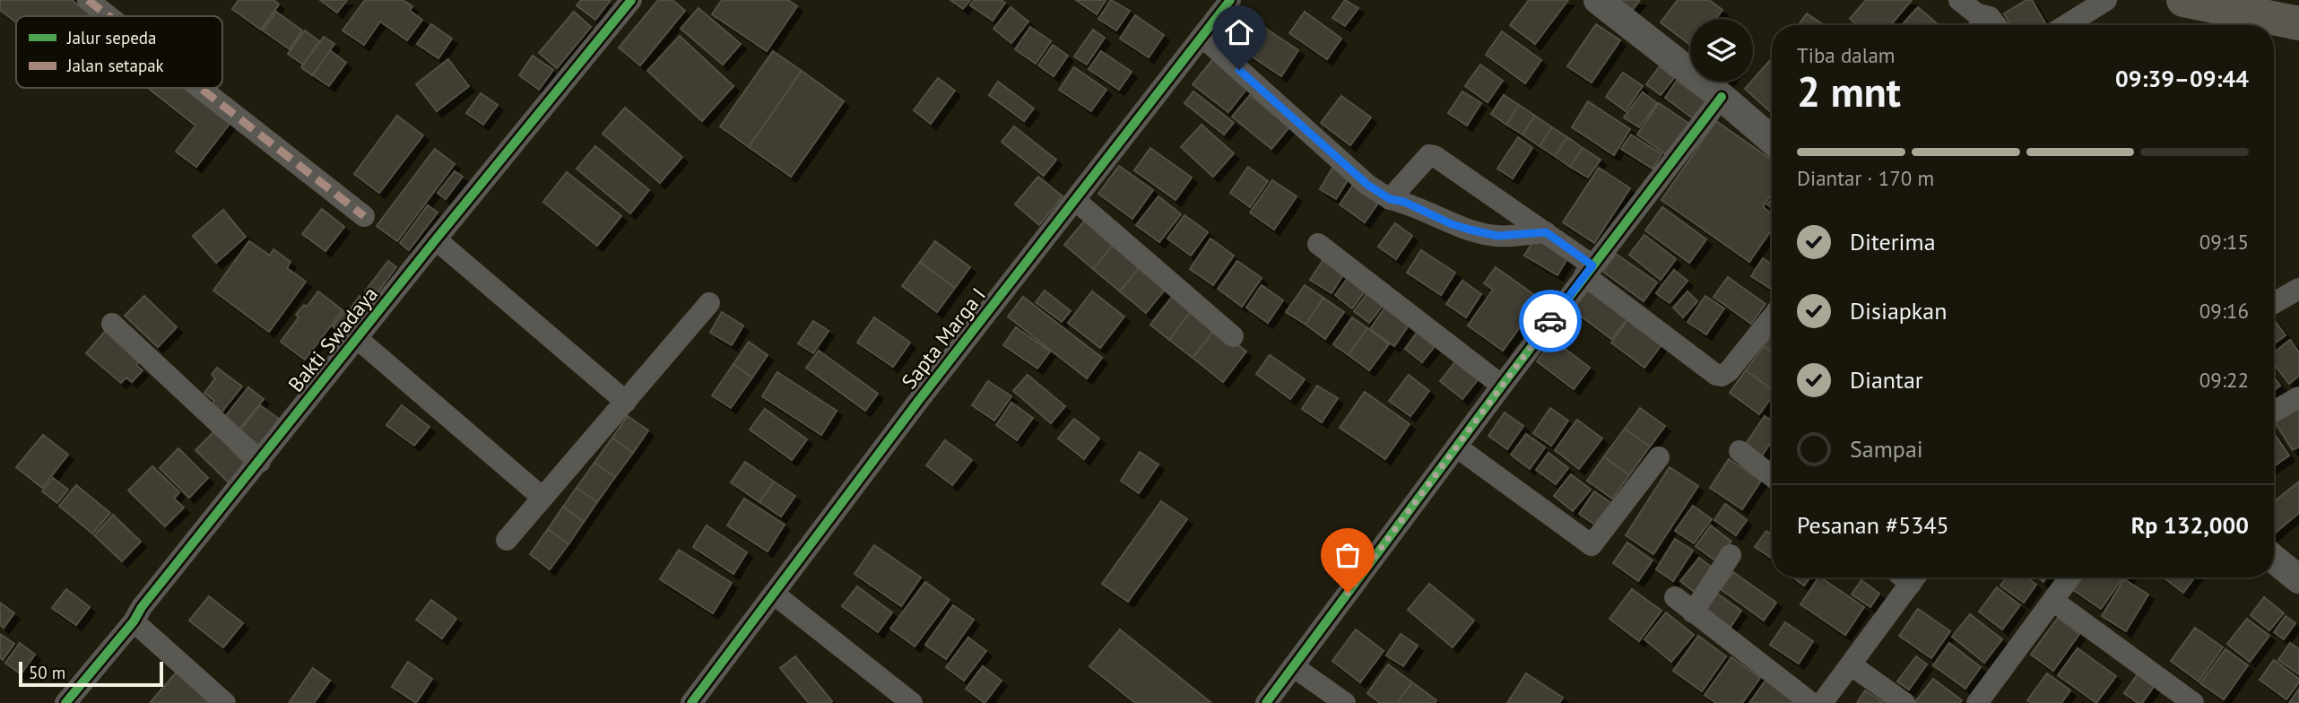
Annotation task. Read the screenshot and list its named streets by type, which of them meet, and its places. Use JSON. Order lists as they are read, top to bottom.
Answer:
{
  "streets": {
    "street": ["Sapta Marga I", "Bakti Swadaya"]
  },
  "legend": ["Jalur sepeda", "Jalan setapak"],
  "scale_bar": "50 m",
  "page": {
    "heading": ["2 mnt", "Tiba dalam", "09:39–09:44"],
    "panel": ["Pesanan #5345", "Rp 132,000"],
    "bar": "Diantar · 170 m",
    "list": [
      ["Diterima", "09:15"],
      ["Disiapkan", "09:16"],
      ["Diantar", "09:22"],
      "Sampai"
    ],
    "scale": "50 m"
  }
}
